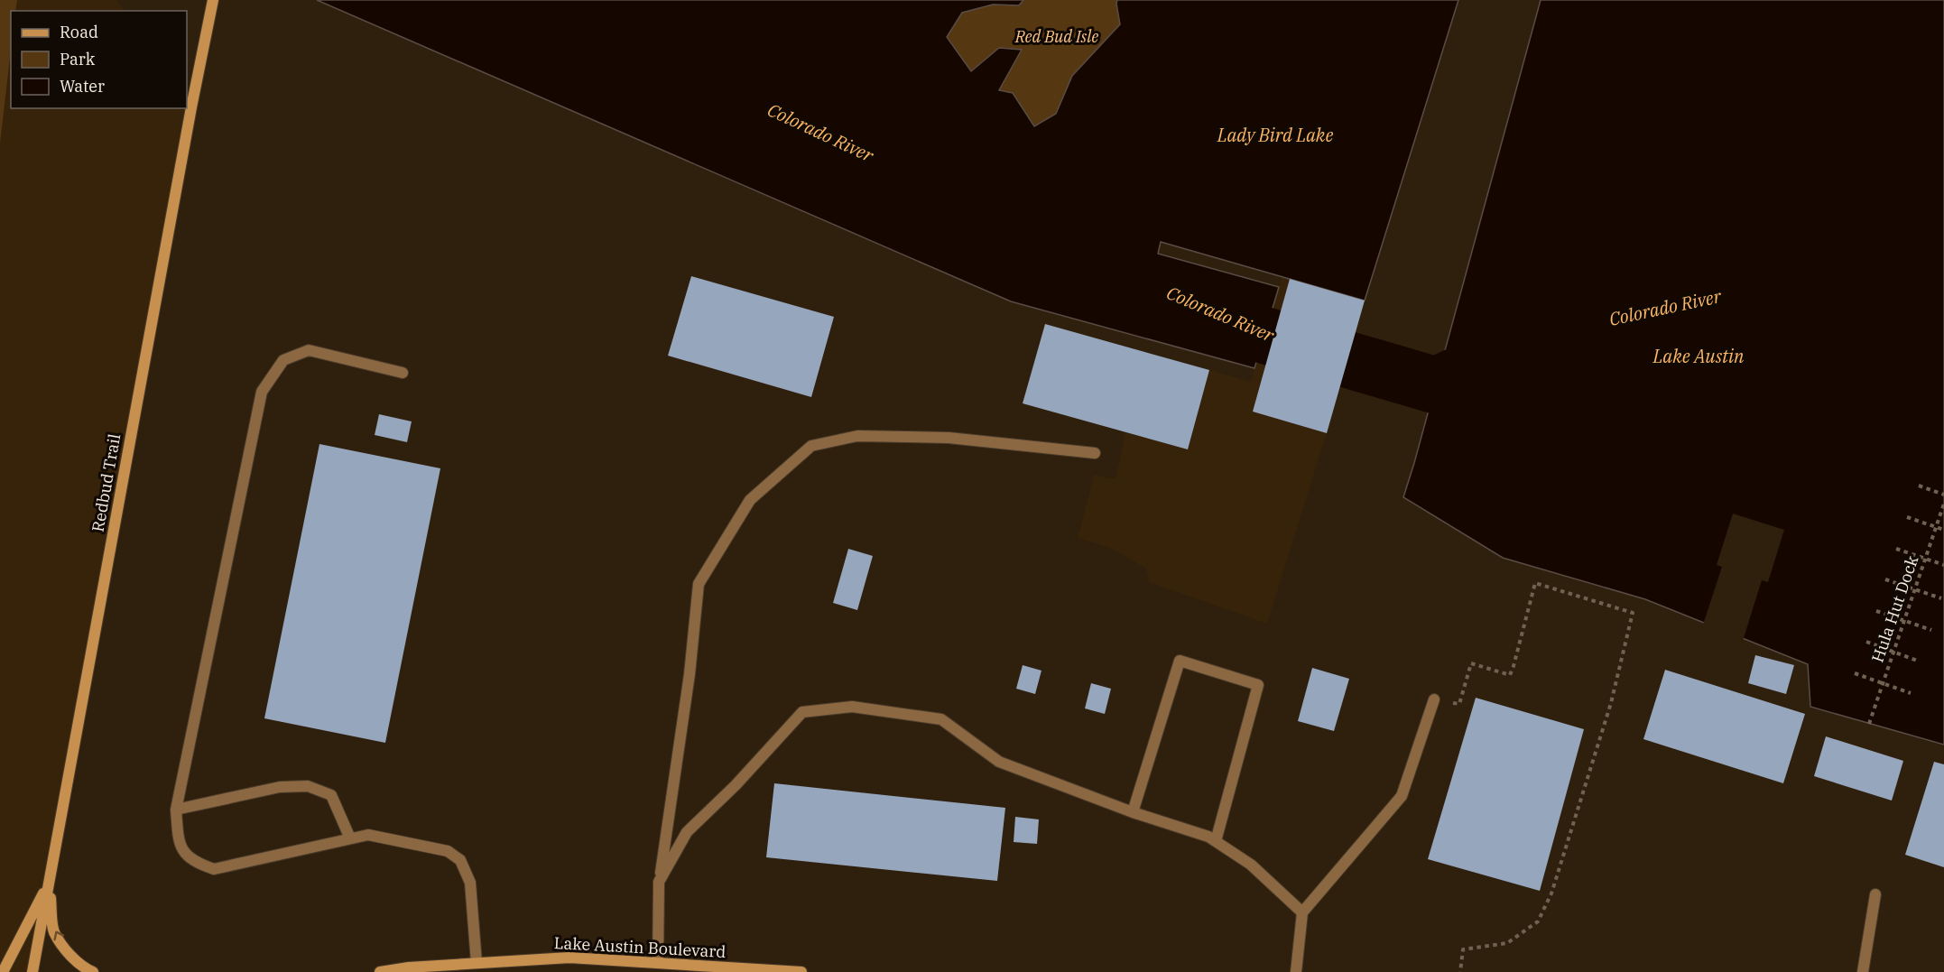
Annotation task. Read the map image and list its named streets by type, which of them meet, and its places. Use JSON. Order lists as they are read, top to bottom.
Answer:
{
  "streets": {
    "street": ["Redbud Trail", "Lake Austin Boulevard"],
    "path": ["Hula Hut Dock"]
  },
  "water": ["Colorado River", "Lady Bird Lake", "Lake Austin"],
  "parks": ["Red Bud Isle"],
  "legend": ["Road", "Park", "Water"]
}
